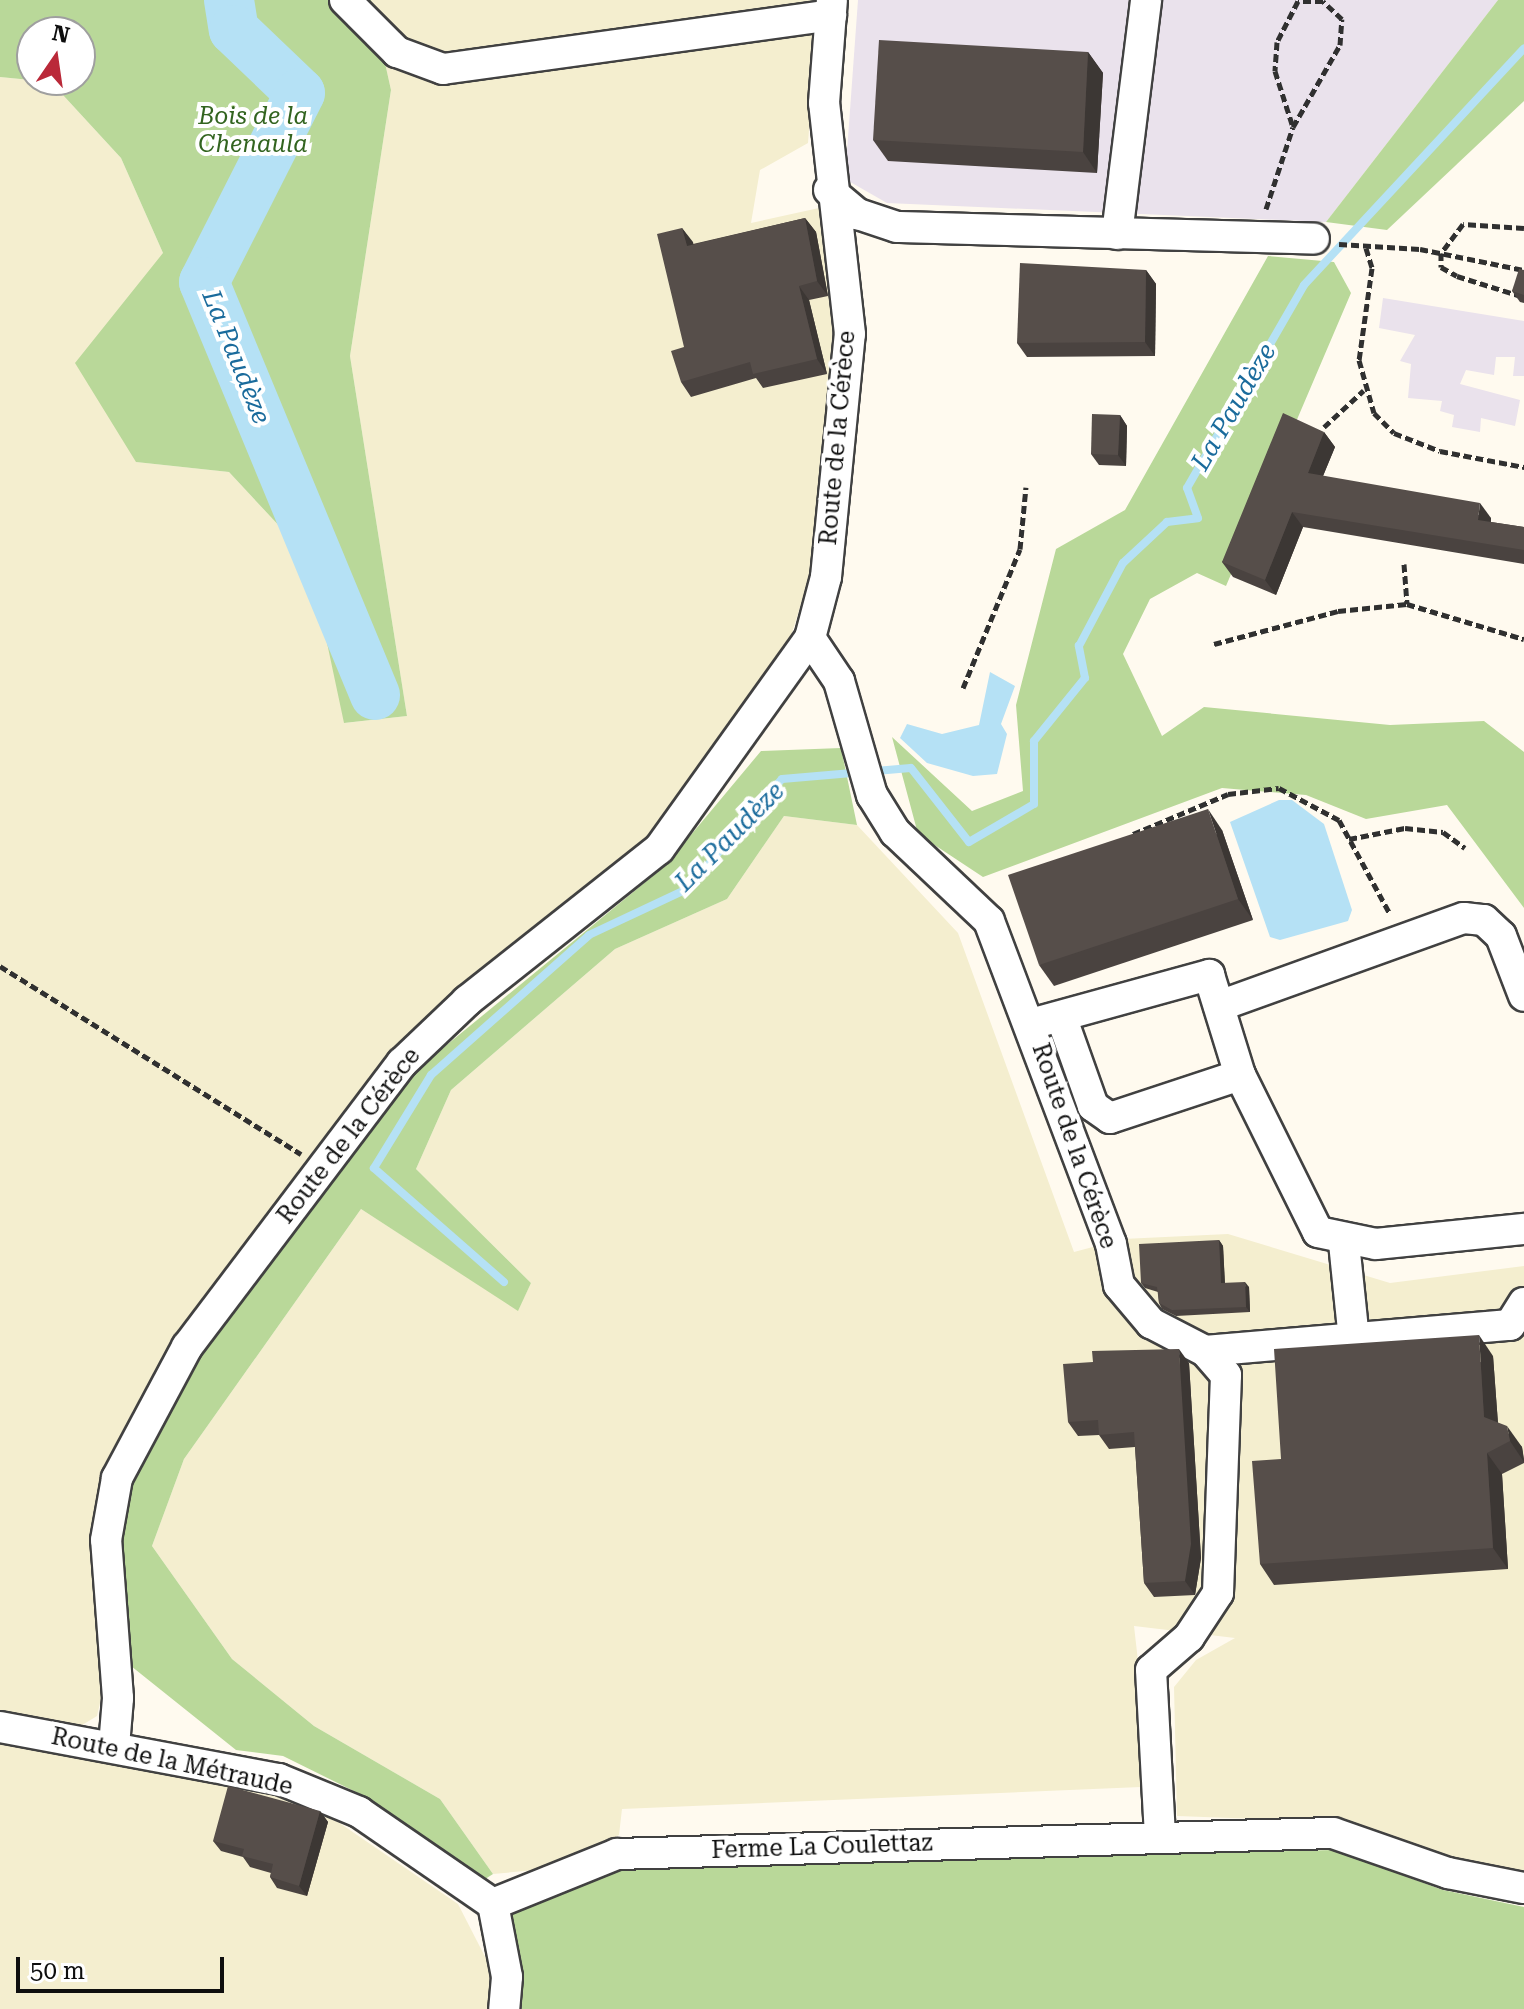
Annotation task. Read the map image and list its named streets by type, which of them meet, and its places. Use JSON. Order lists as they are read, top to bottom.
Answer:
{
  "streets": {
    "street": ["Route de la Cérèce", "Route de la Métraude", "Ferme La Coulettaz"]
  },
  "crossings": [
    ["Route de la Cérèce", "Route de la Métraude"],
    ["Route de la Cérèce", "Ferme La Coulettaz"],
    ["Route de la Métraude", "Ferme La Coulettaz"]
  ],
  "water": ["La Paudèze"],
  "parks": ["Bois de la Chenaula"],
  "scale_bar": "50 m",
  "north": "top"
}
